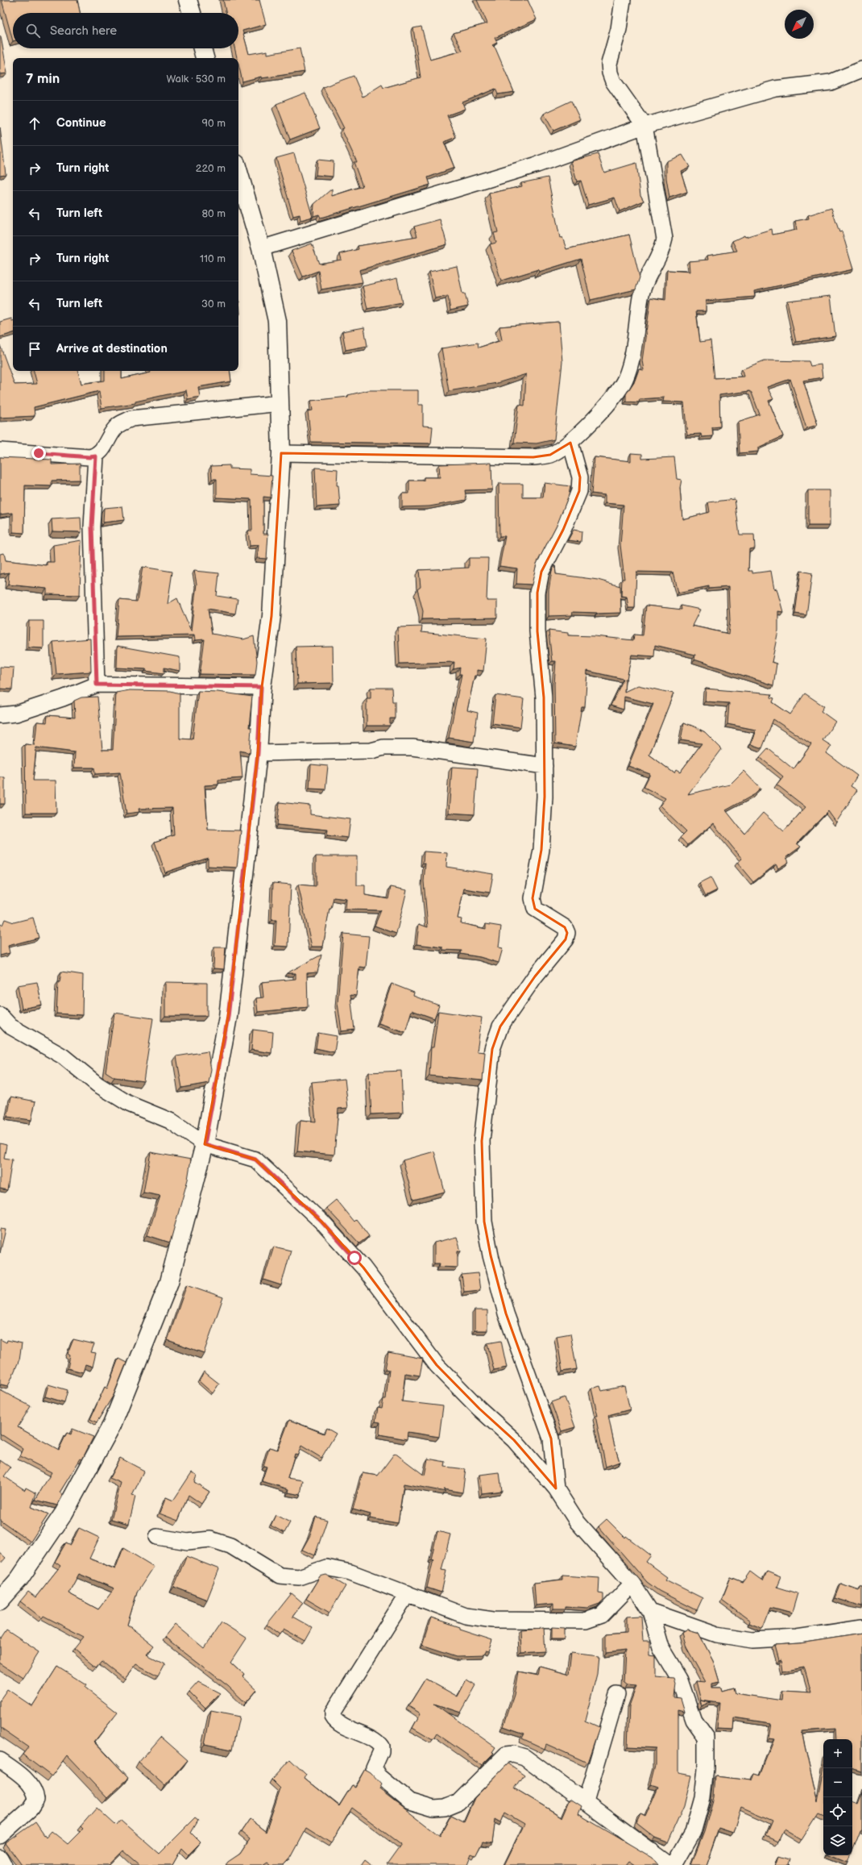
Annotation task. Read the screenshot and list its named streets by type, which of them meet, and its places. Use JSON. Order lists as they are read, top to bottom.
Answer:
{
  "north": "bottom left",
  "page": {
    "search": "Search here",
    "heading": ["7 min", "Walk · 530 m"],
    "list": [
      ["Continue", "90 m"],
      ["Turn right", "220 m"],
      ["Turn left", "80 m"],
      ["Turn right", "110 m"],
      ["Turn left", "30 m"],
      "Arrive at destination"
    ],
    "map_buttons": ["+", "−"]
  }
}
